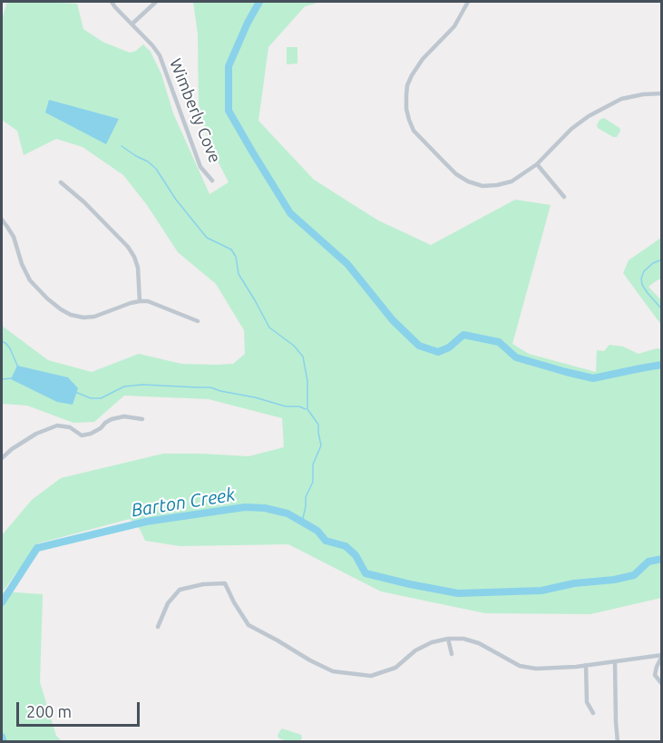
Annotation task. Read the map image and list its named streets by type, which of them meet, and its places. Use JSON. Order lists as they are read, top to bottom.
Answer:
{
  "streets": {
    "street": ["Wimberly Cove"]
  },
  "water": ["Barton Creek"],
  "scale_bar": "200 m"
}
